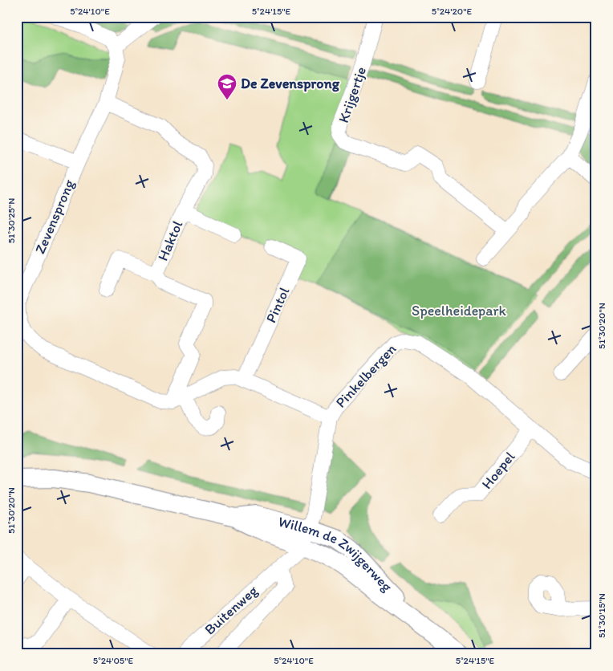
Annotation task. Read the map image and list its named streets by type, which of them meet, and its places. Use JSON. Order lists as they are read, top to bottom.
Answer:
{
  "streets": {
    "main road": ["Willem de Zwijgerweg"],
    "street": [
      "Krijgertje",
      "Zevensprong",
      "Haktol",
      "Pintol",
      "Pinkelbergen",
      "Hoepel",
      "Buitenweg"
    ]
  },
  "crossings": [
    ["Zevensprong", "Haktol"],
    ["Pinkelbergen", "Hoepel"],
    ["Pinkelbergen", "Willem de Zwijgerweg"],
    ["Pinkelbergen", "Buitenweg"],
    ["Willem de Zwijgerweg", "Buitenweg"]
  ],
  "parks": ["Speelheidepark"],
  "places": {
    "school or university": ["De Zevensprong"]
  },
  "coordinates": [
    "5°24'10\"E",
    "5°24'15\"E",
    "5°24'20\"E",
    "51°30'25\"N",
    "51°30'20\"N",
    "51°30'15\"N",
    "5°24'05\"E"
  ]
}
